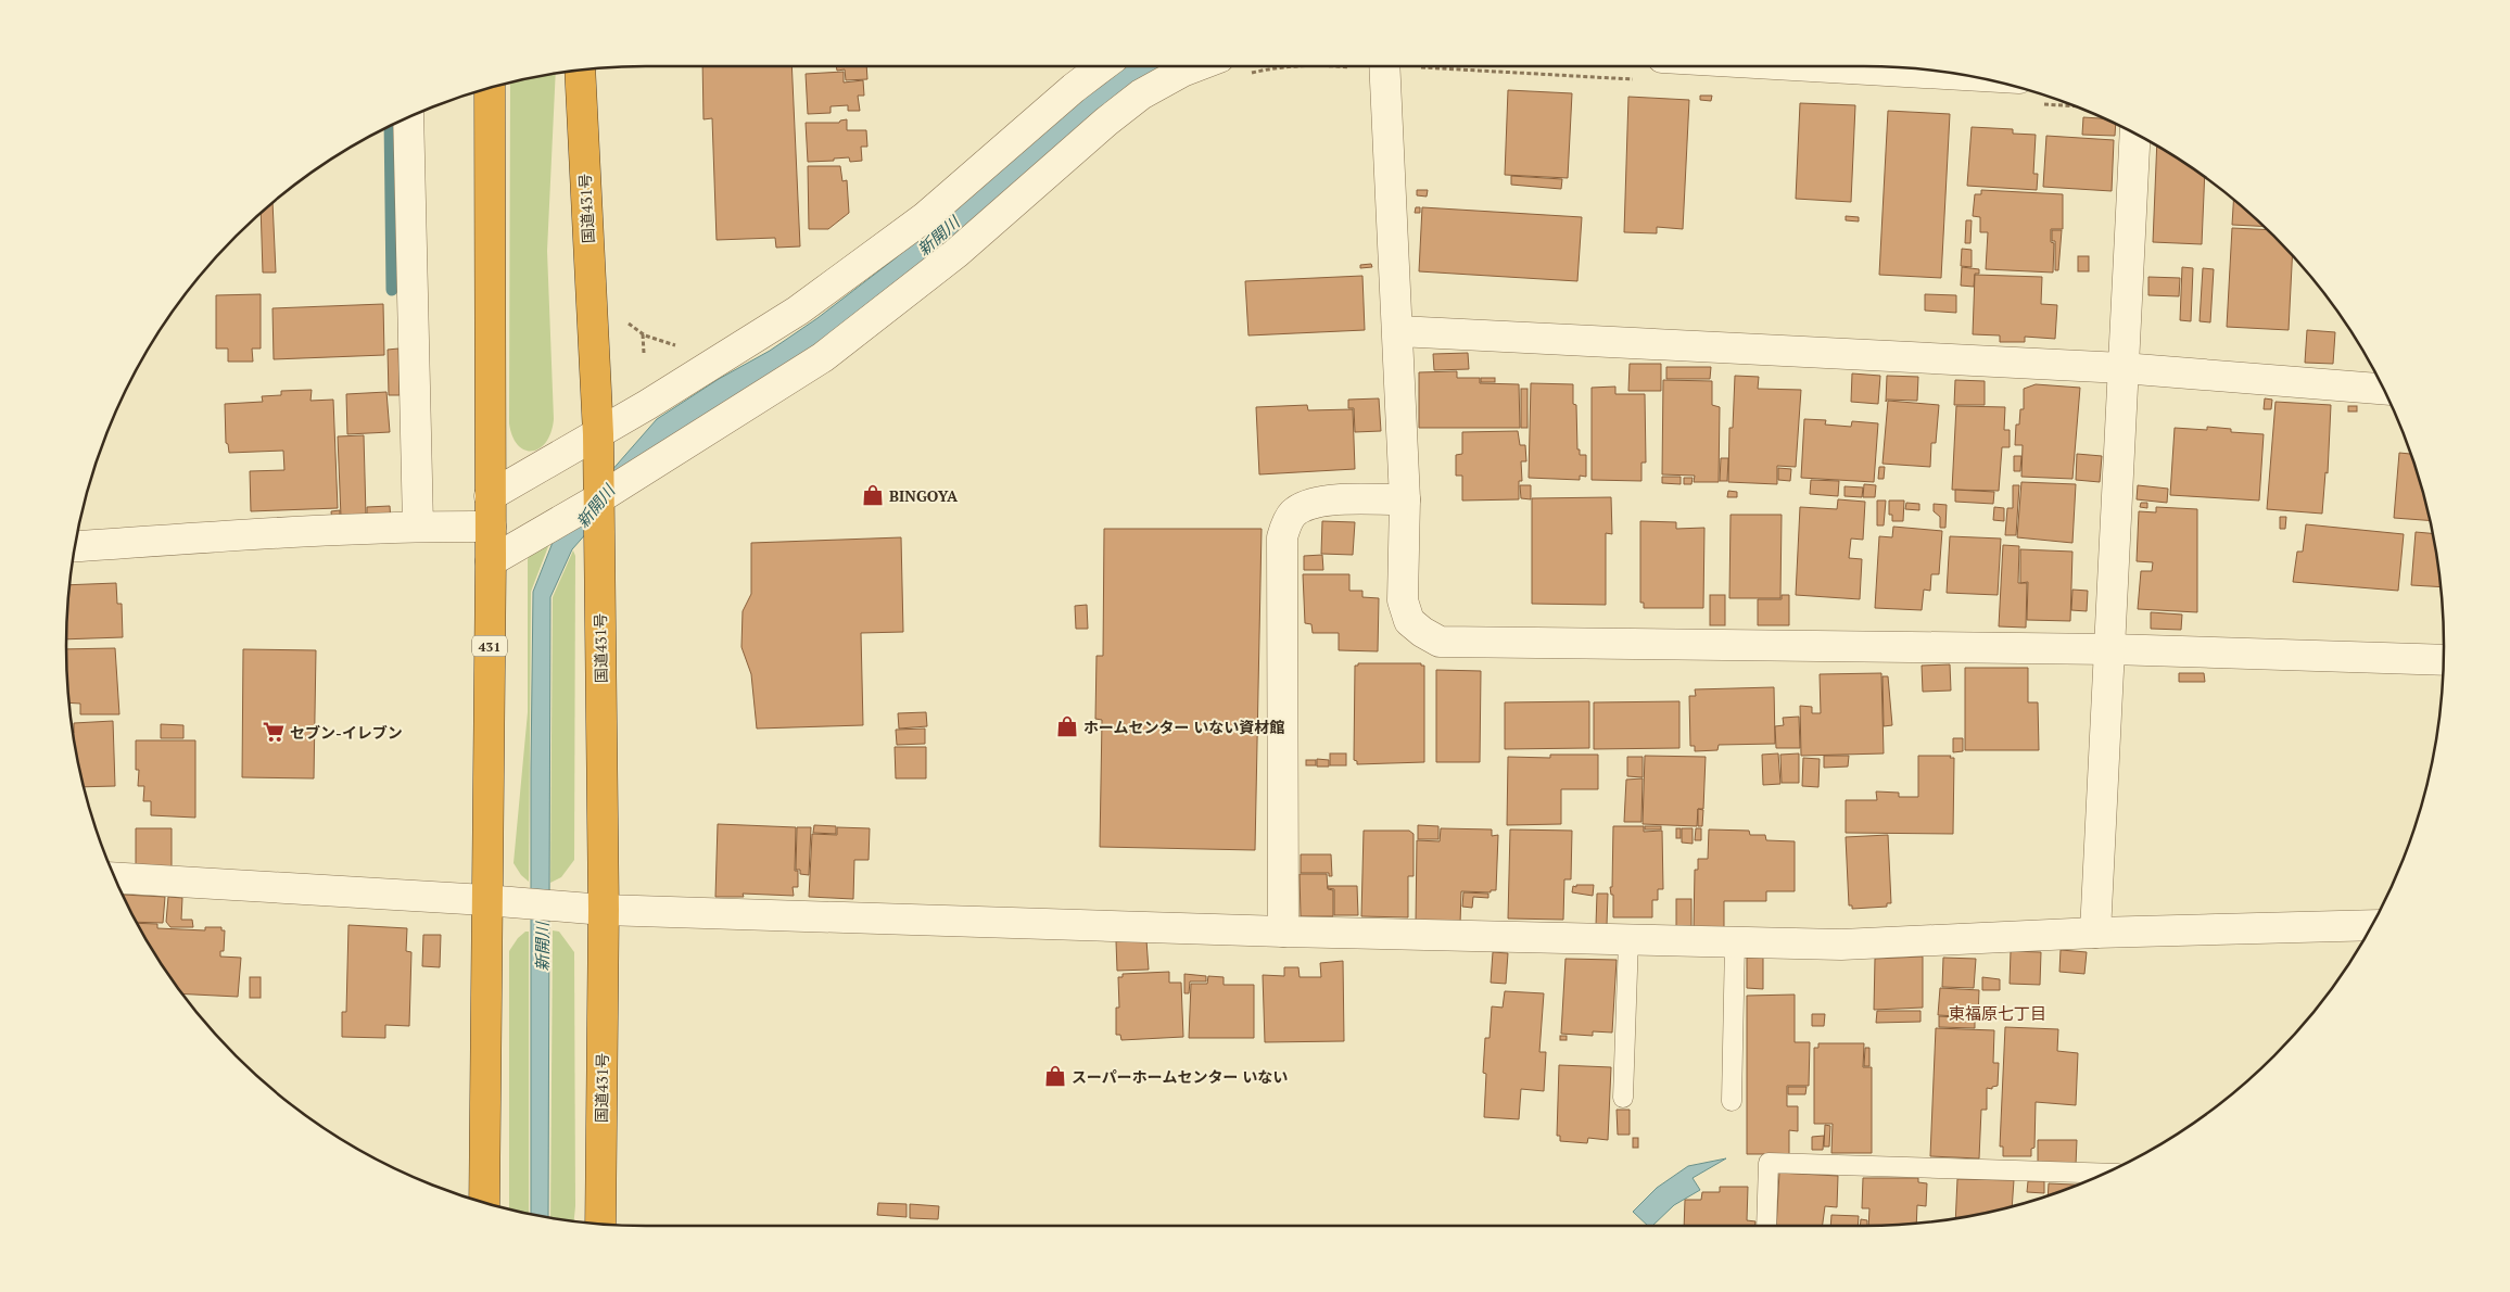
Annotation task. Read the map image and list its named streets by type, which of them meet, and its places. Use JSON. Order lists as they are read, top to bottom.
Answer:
{
  "streets": {
    "highway": ["国道431号", "431"]
  },
  "districts": ["東福原七丁目"],
  "water": ["新開川"],
  "places": {
    "shop": ["BINGOYA", "ホームセンター いない資材館", "スーパーホームセンター いない"],
    "supermarket": ["セブン-イレブン"]
  }
}
